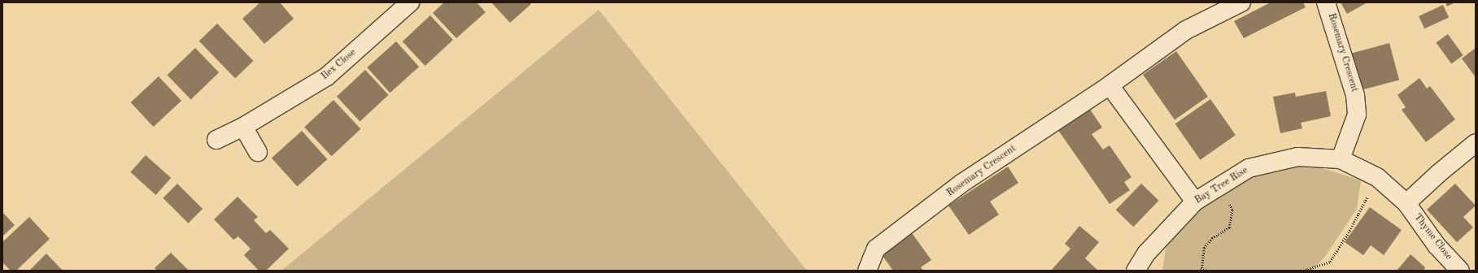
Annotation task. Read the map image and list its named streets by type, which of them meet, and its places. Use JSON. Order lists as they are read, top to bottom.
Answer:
{
  "streets": {
    "street": [
      "Rosemary Crescent",
      "Ilex Close",
      "Bay Tree Rise",
      "Thyme Close"
    ]
  },
  "crossings": [
    ["Rosemary Crescent", "Bay Tree Rise"],
    ["Bay Tree Rise", "Thyme Close"]
  ]
}
